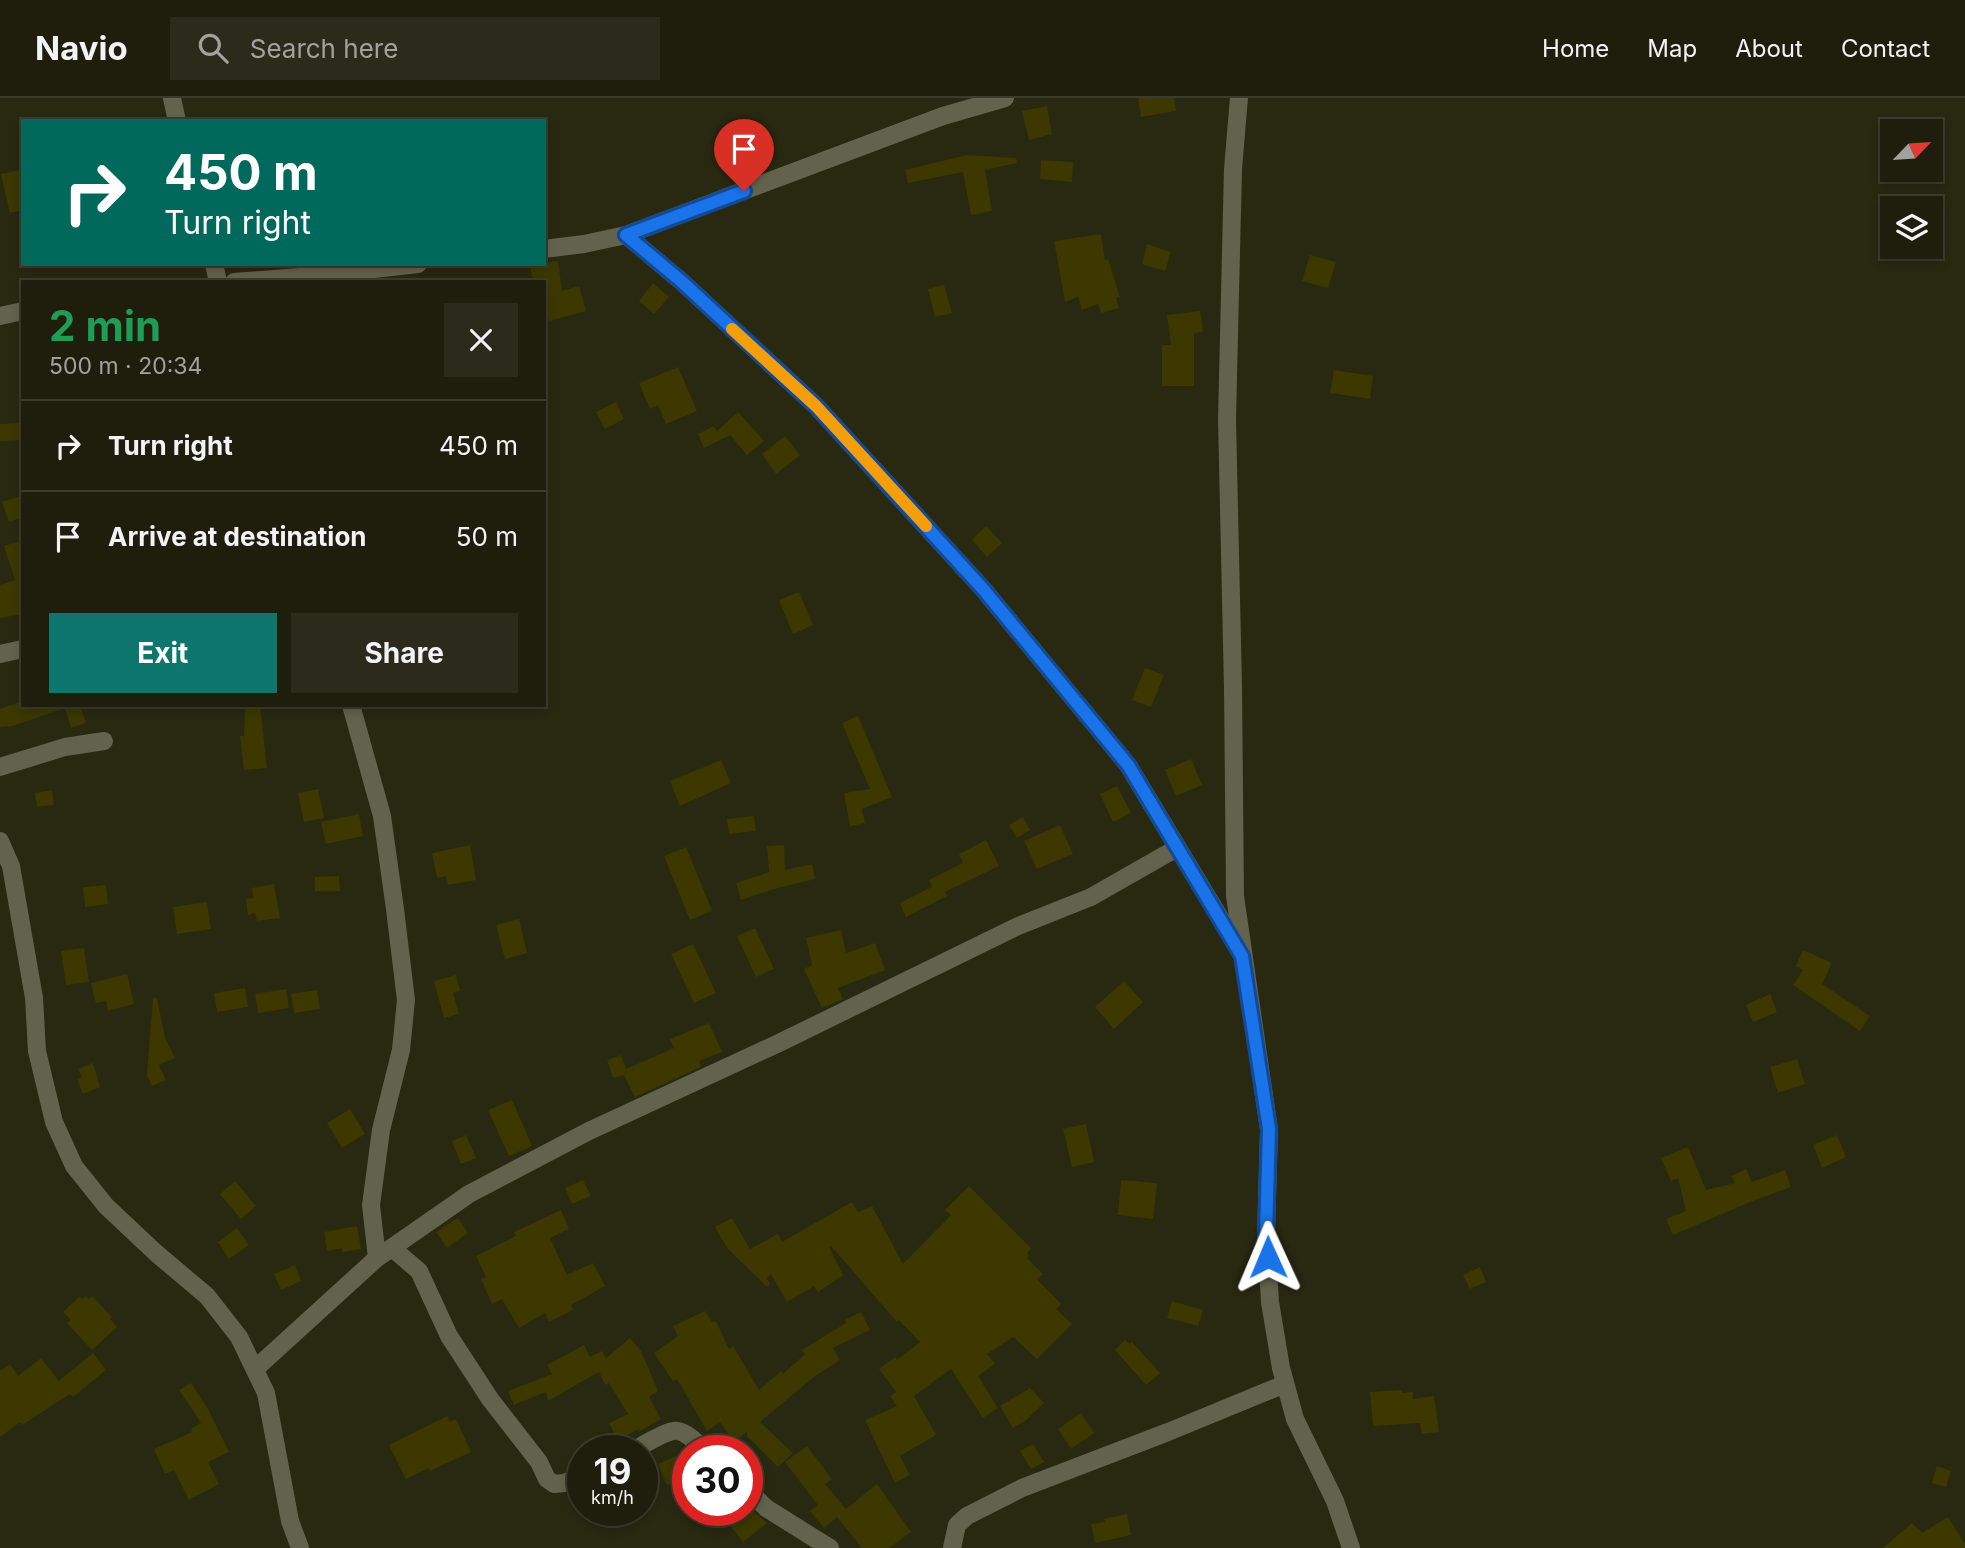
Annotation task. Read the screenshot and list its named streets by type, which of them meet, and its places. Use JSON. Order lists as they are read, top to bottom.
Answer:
{
  "north": "top right",
  "page": {
    "header": "Navio",
    "search": "Search here",
    "nav": [
      "Home",
      "Map",
      "About",
      "Contact"
    ],
    "turn": ["450 m", "Turn right"],
    "heading": ["2 min", "500 m · 20:34"],
    "list": [
      {
        "name": "Turn right",
        "value": "450 m"
      },
      {
        "name": "Arrive at destination",
        "value": "50 m"
      }
    ],
    "buttons": ["Exit", "Share"],
    "speed": "19 km/h",
    "limit": "30"
  }
}
